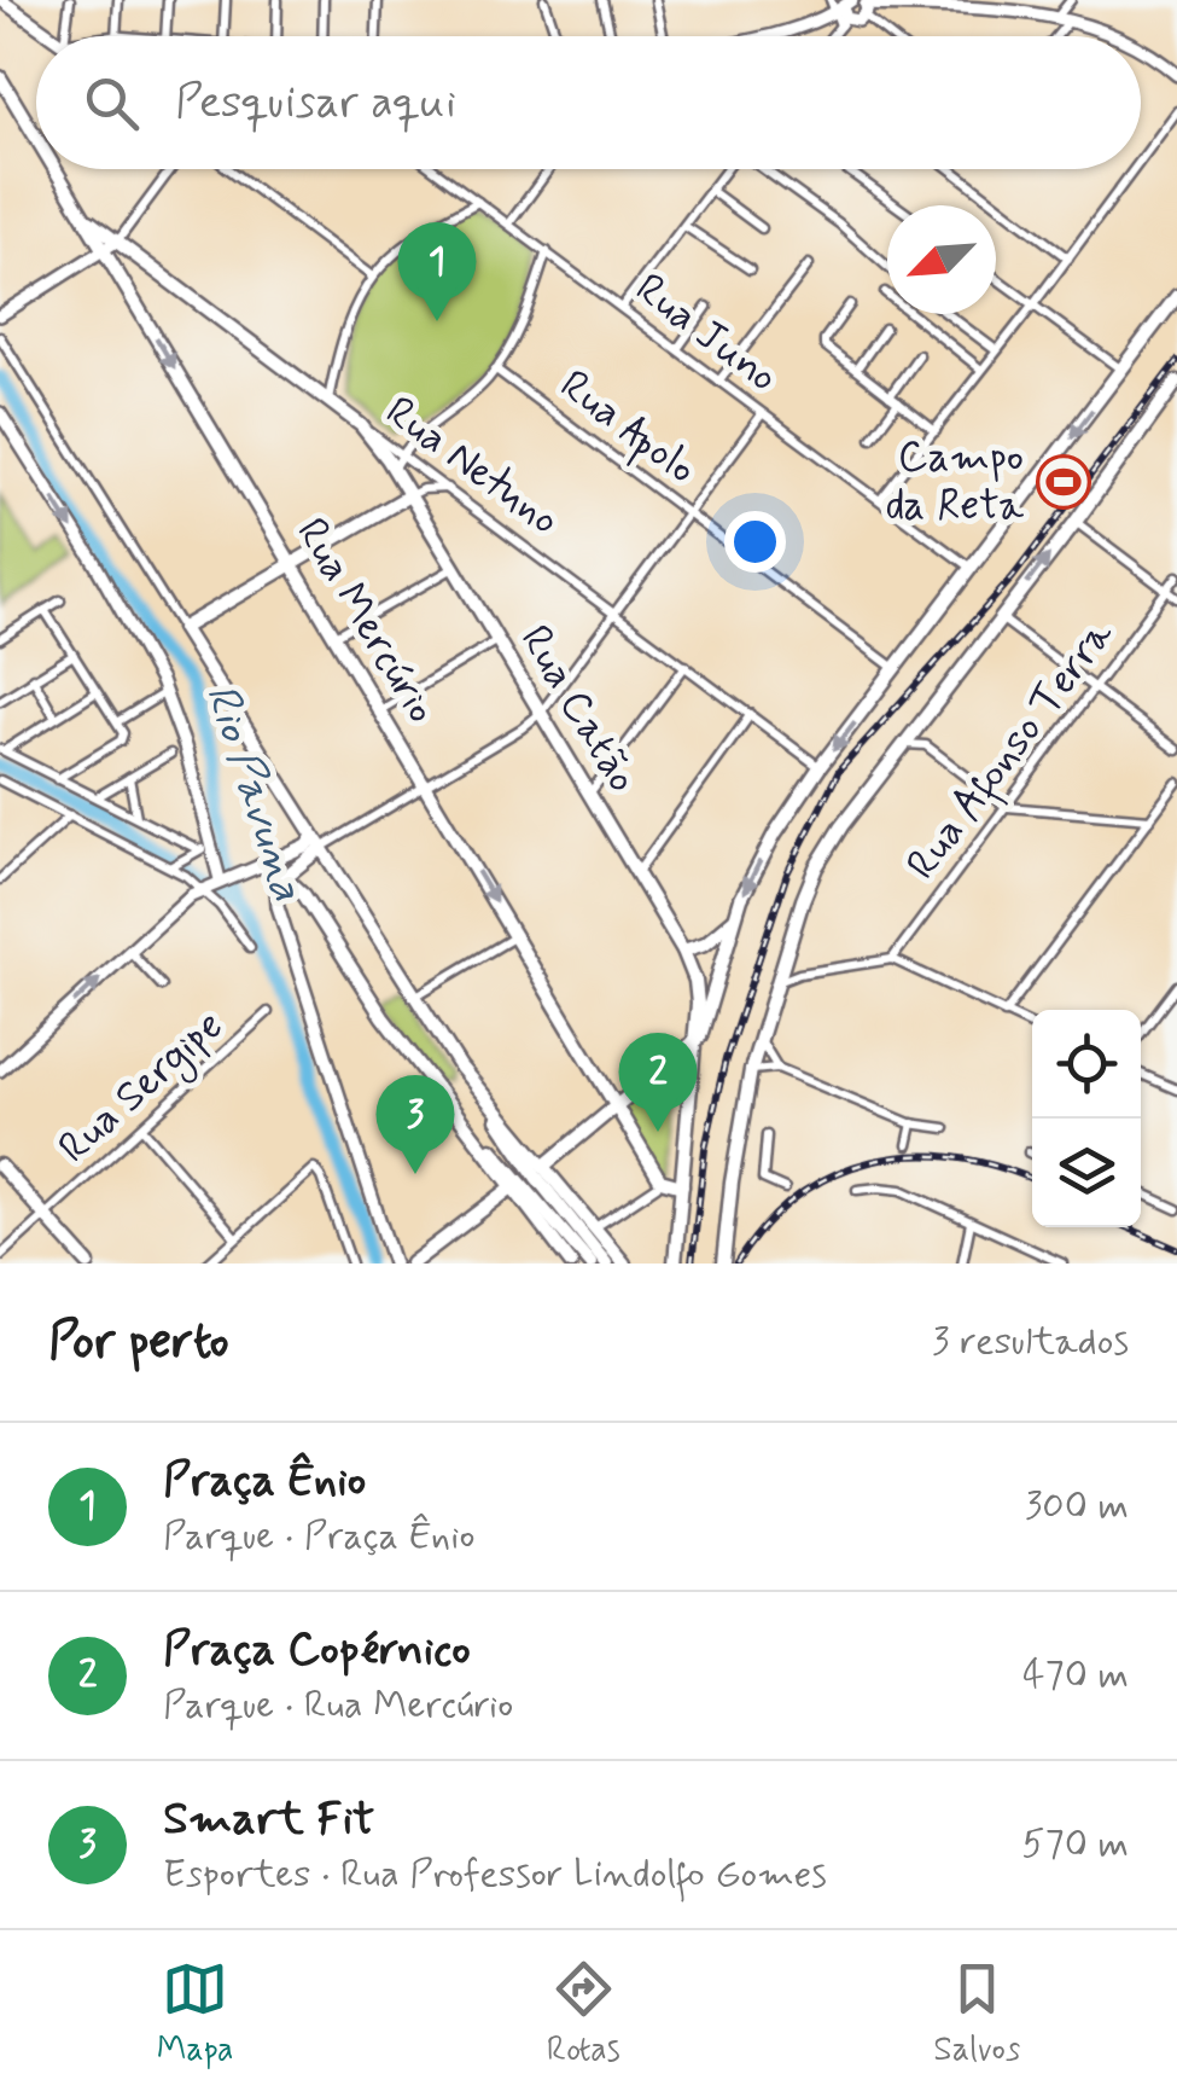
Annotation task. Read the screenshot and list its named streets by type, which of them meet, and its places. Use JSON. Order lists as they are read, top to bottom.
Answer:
{
  "streets": {
    "main road": ["Rua Netuno", "Rua Mercúrio", "Rua Catão"],
    "street": [
      "Rua Juno",
      "Rua Apolo",
      "Rua Afonso Terra",
      "Rua Sergipe"
    ]
  },
  "crossings": [
    ["Rua Netuno", "Rua Mercúrio"],
    ["Rua Netuno", "Rua Catão"]
  ],
  "one_way": ["Rua Mercúrio"],
  "water": ["Rio Pavuna"],
  "places": {
    "sports": ["Campo da Reta"]
  },
  "north": "bottom left",
  "page": {
    "search": "Pesquisar aqui",
    "pins": ["1", "2", "3"],
    "heading": ["Por perto", "3 resultados"],
    "list": [
      {
        "mark": "1",
        "name": "Praça Ênio",
        "note": "Parque · Praça Ênio",
        "value": "300 m"
      },
      {
        "mark": "2",
        "name": "Praça Copérnico",
        "note": "Parque · Rua Mercúrio",
        "value": "470 m"
      },
      {
        "mark": "3",
        "name": "Smart Fit",
        "note": "Esportes · Rua Professor Lindolfo Gomes",
        "value": "570 m"
      }
    ],
    "nav": ["Mapa", "Rotas", "Salvos"]
  }
}
